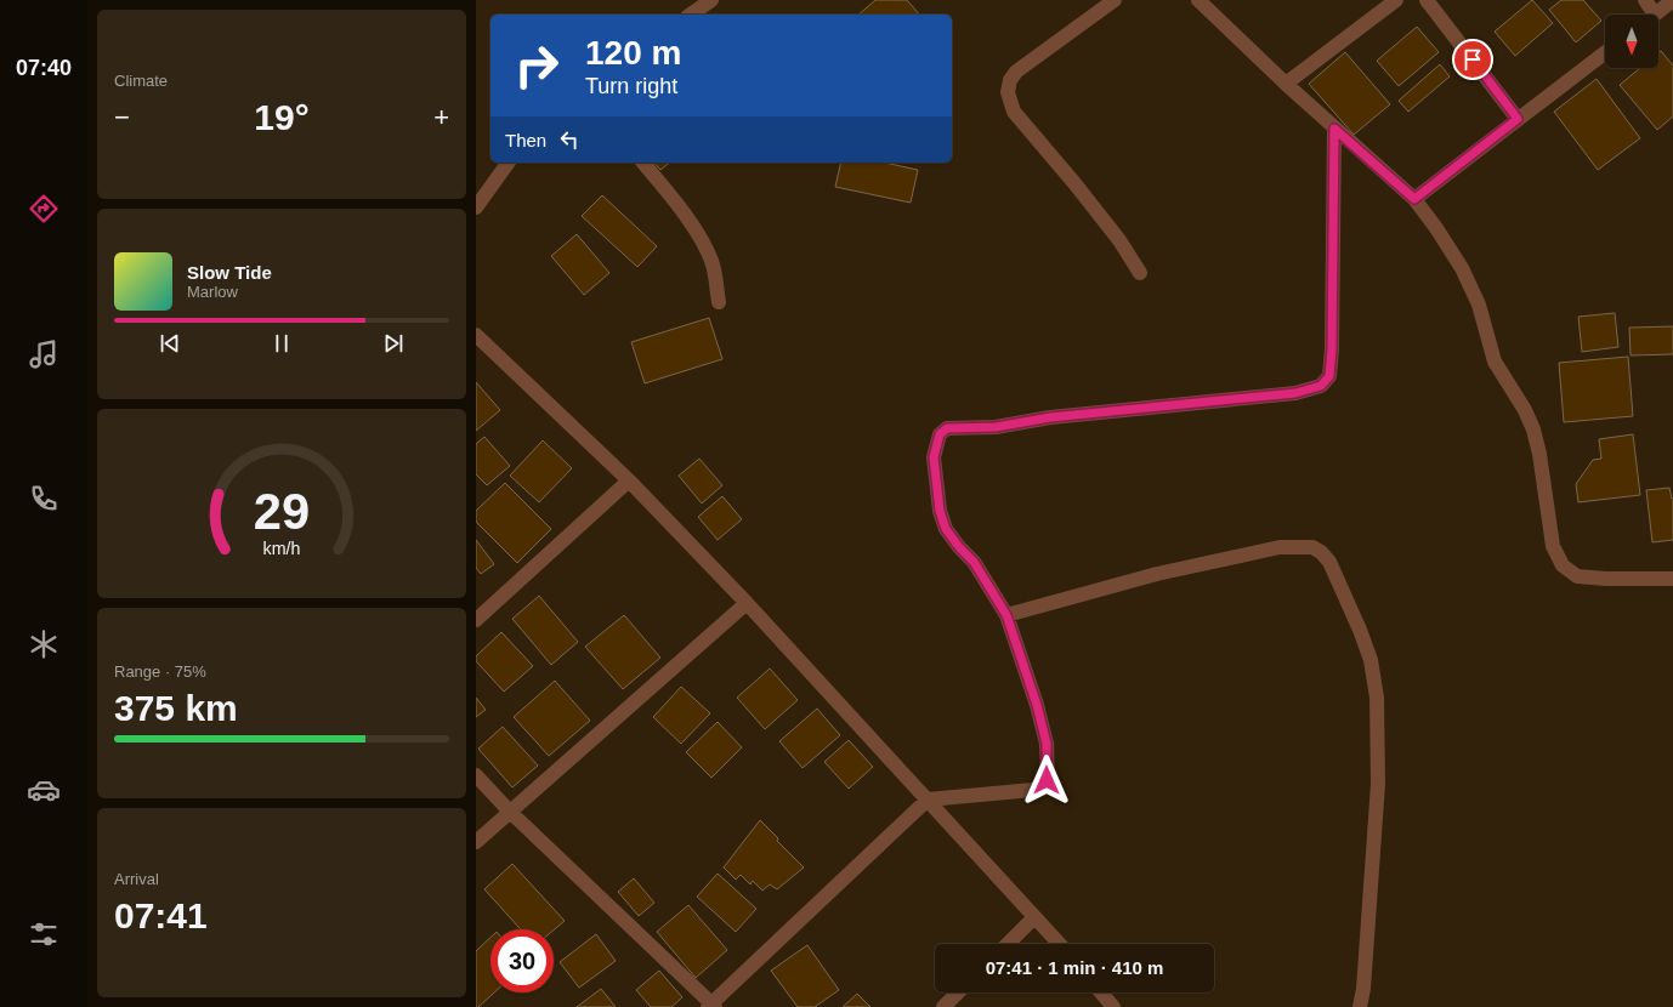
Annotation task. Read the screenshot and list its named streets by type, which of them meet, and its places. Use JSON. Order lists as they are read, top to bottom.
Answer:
{
  "north": "bottom",
  "page": {
    "tabs": "07:40",
    "tile": [
      "Climate",
      ["Range · 75%", "375 km"],
      ["Arrival", "07:41"]
    ],
    "turn": ["120 m", "Turn right"],
    "heat": ["−", "19°", "+"],
    "then": "Then",
    "song": ["Slow Tide", "Marlow"],
    "limit": "30",
    "trip": "07:41 · 1 min · 410 m",
    "gauge": ["29", "km/h"]
  }
}
